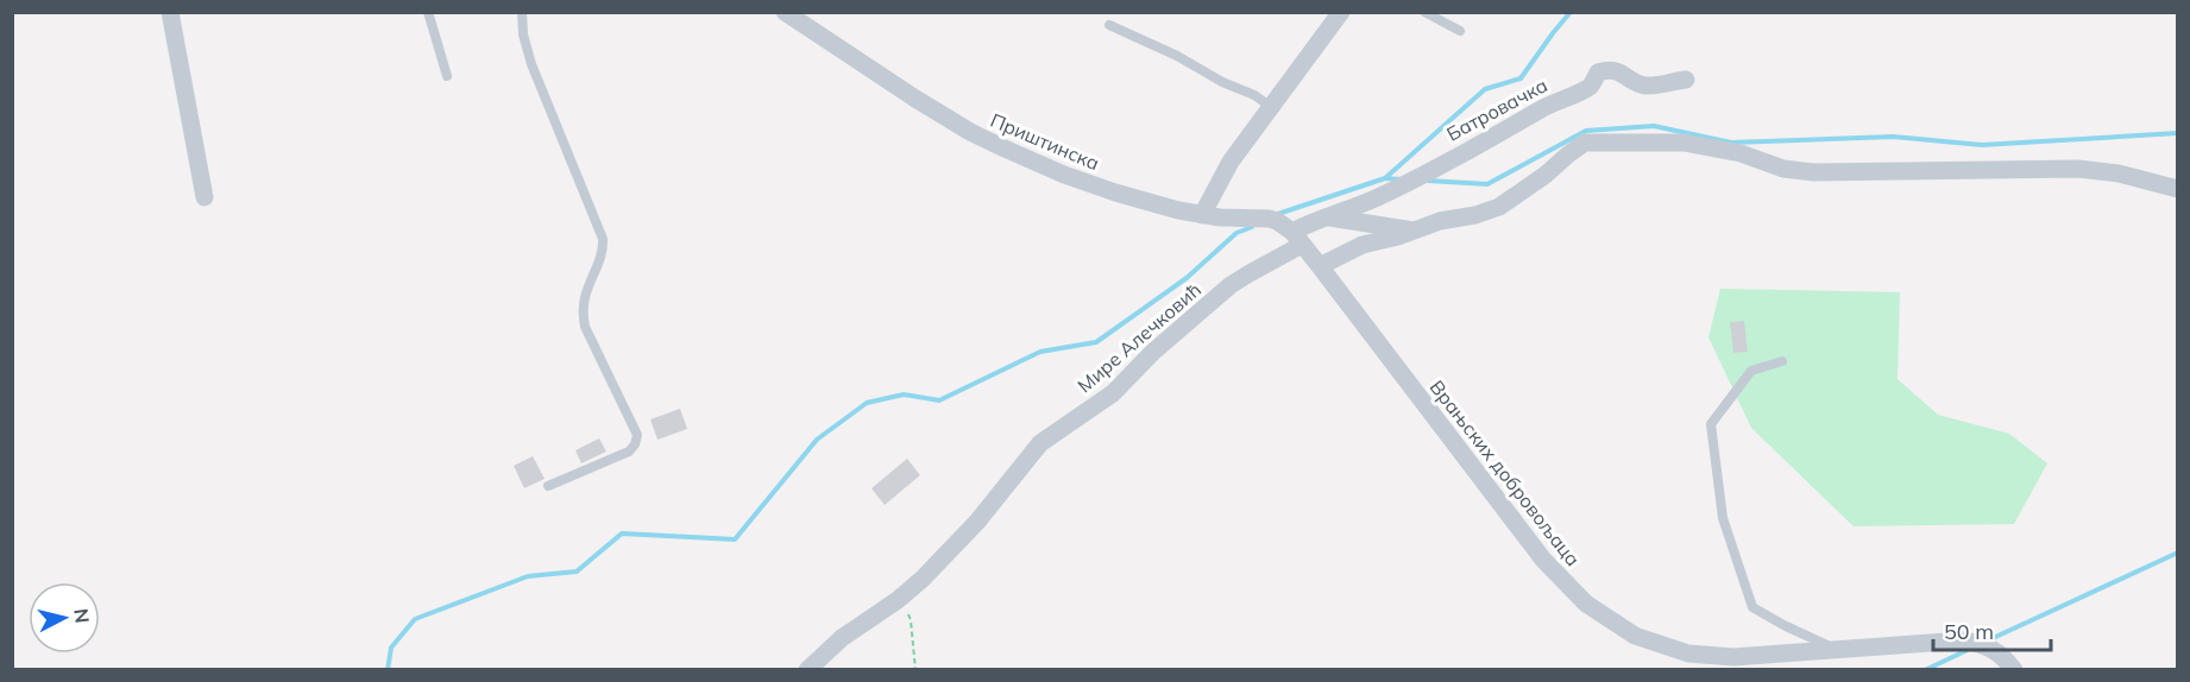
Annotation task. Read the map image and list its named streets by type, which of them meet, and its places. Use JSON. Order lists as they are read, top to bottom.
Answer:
{
  "streets": {
    "street": [
      "Батровачка",
      "Приштинска",
      "Мире Алечковић",
      "Врањских добровољаца"
    ]
  },
  "crossings": [
    ["Батровачка", "Приштинска"],
    ["Батровачка", "Мире Алечковић"],
    ["Батровачка", "Врањских добровољаца"],
    ["Приштинска", "Мире Алечковић"],
    ["Приштинска", "Врањских добровољаца"],
    ["Мире Алечковић", "Врањских добровољаца"]
  ],
  "scale_bar": "50 m",
  "north": "right"
}
